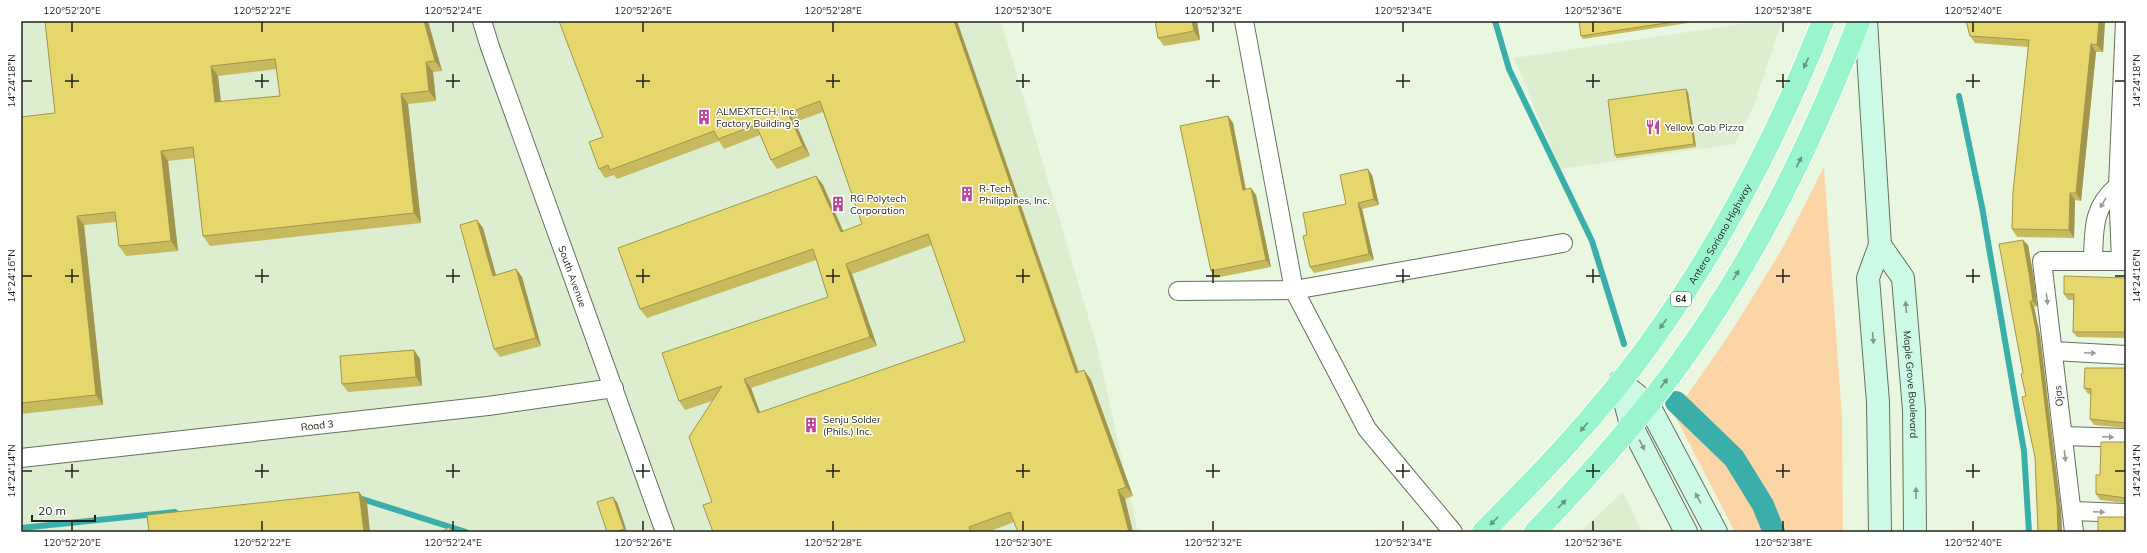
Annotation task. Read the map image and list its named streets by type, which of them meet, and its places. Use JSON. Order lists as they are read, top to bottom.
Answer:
{
  "streets": {
    "main road": ["Antero Soriano Highway", "64"],
    "street": [
      "South Avenue",
      "Maple Grove Boulevard",
      "Ojas",
      "Road 3"
    ]
  },
  "crossings": [
    ["South Avenue", "Road 3"]
  ],
  "places": {
    "building": [
      "ALMEXTECH, Inc. Factory Building 3",
      "R-Tech Philippines, Inc.",
      "RG Polytech Corporation",
      "Senju Solder (Phils.) Inc."
    ],
    "restaurant": ["Yellow Cab Pizza"]
  },
  "scale_bar": "20 m",
  "coordinates": [
    "120°52'20\"E",
    "120°52'22\"E",
    "120°52'24\"E",
    "120°52'26\"E",
    "120°52'28\"E",
    "120°52'30\"E",
    "120°52'32\"E",
    "120°52'34\"E",
    "120°52'36\"E",
    "120°52'38\"E",
    "120°52'40\"E",
    "14°24'18\"N",
    "14°24'16\"N",
    "14°24'14\"N"
  ]
}
